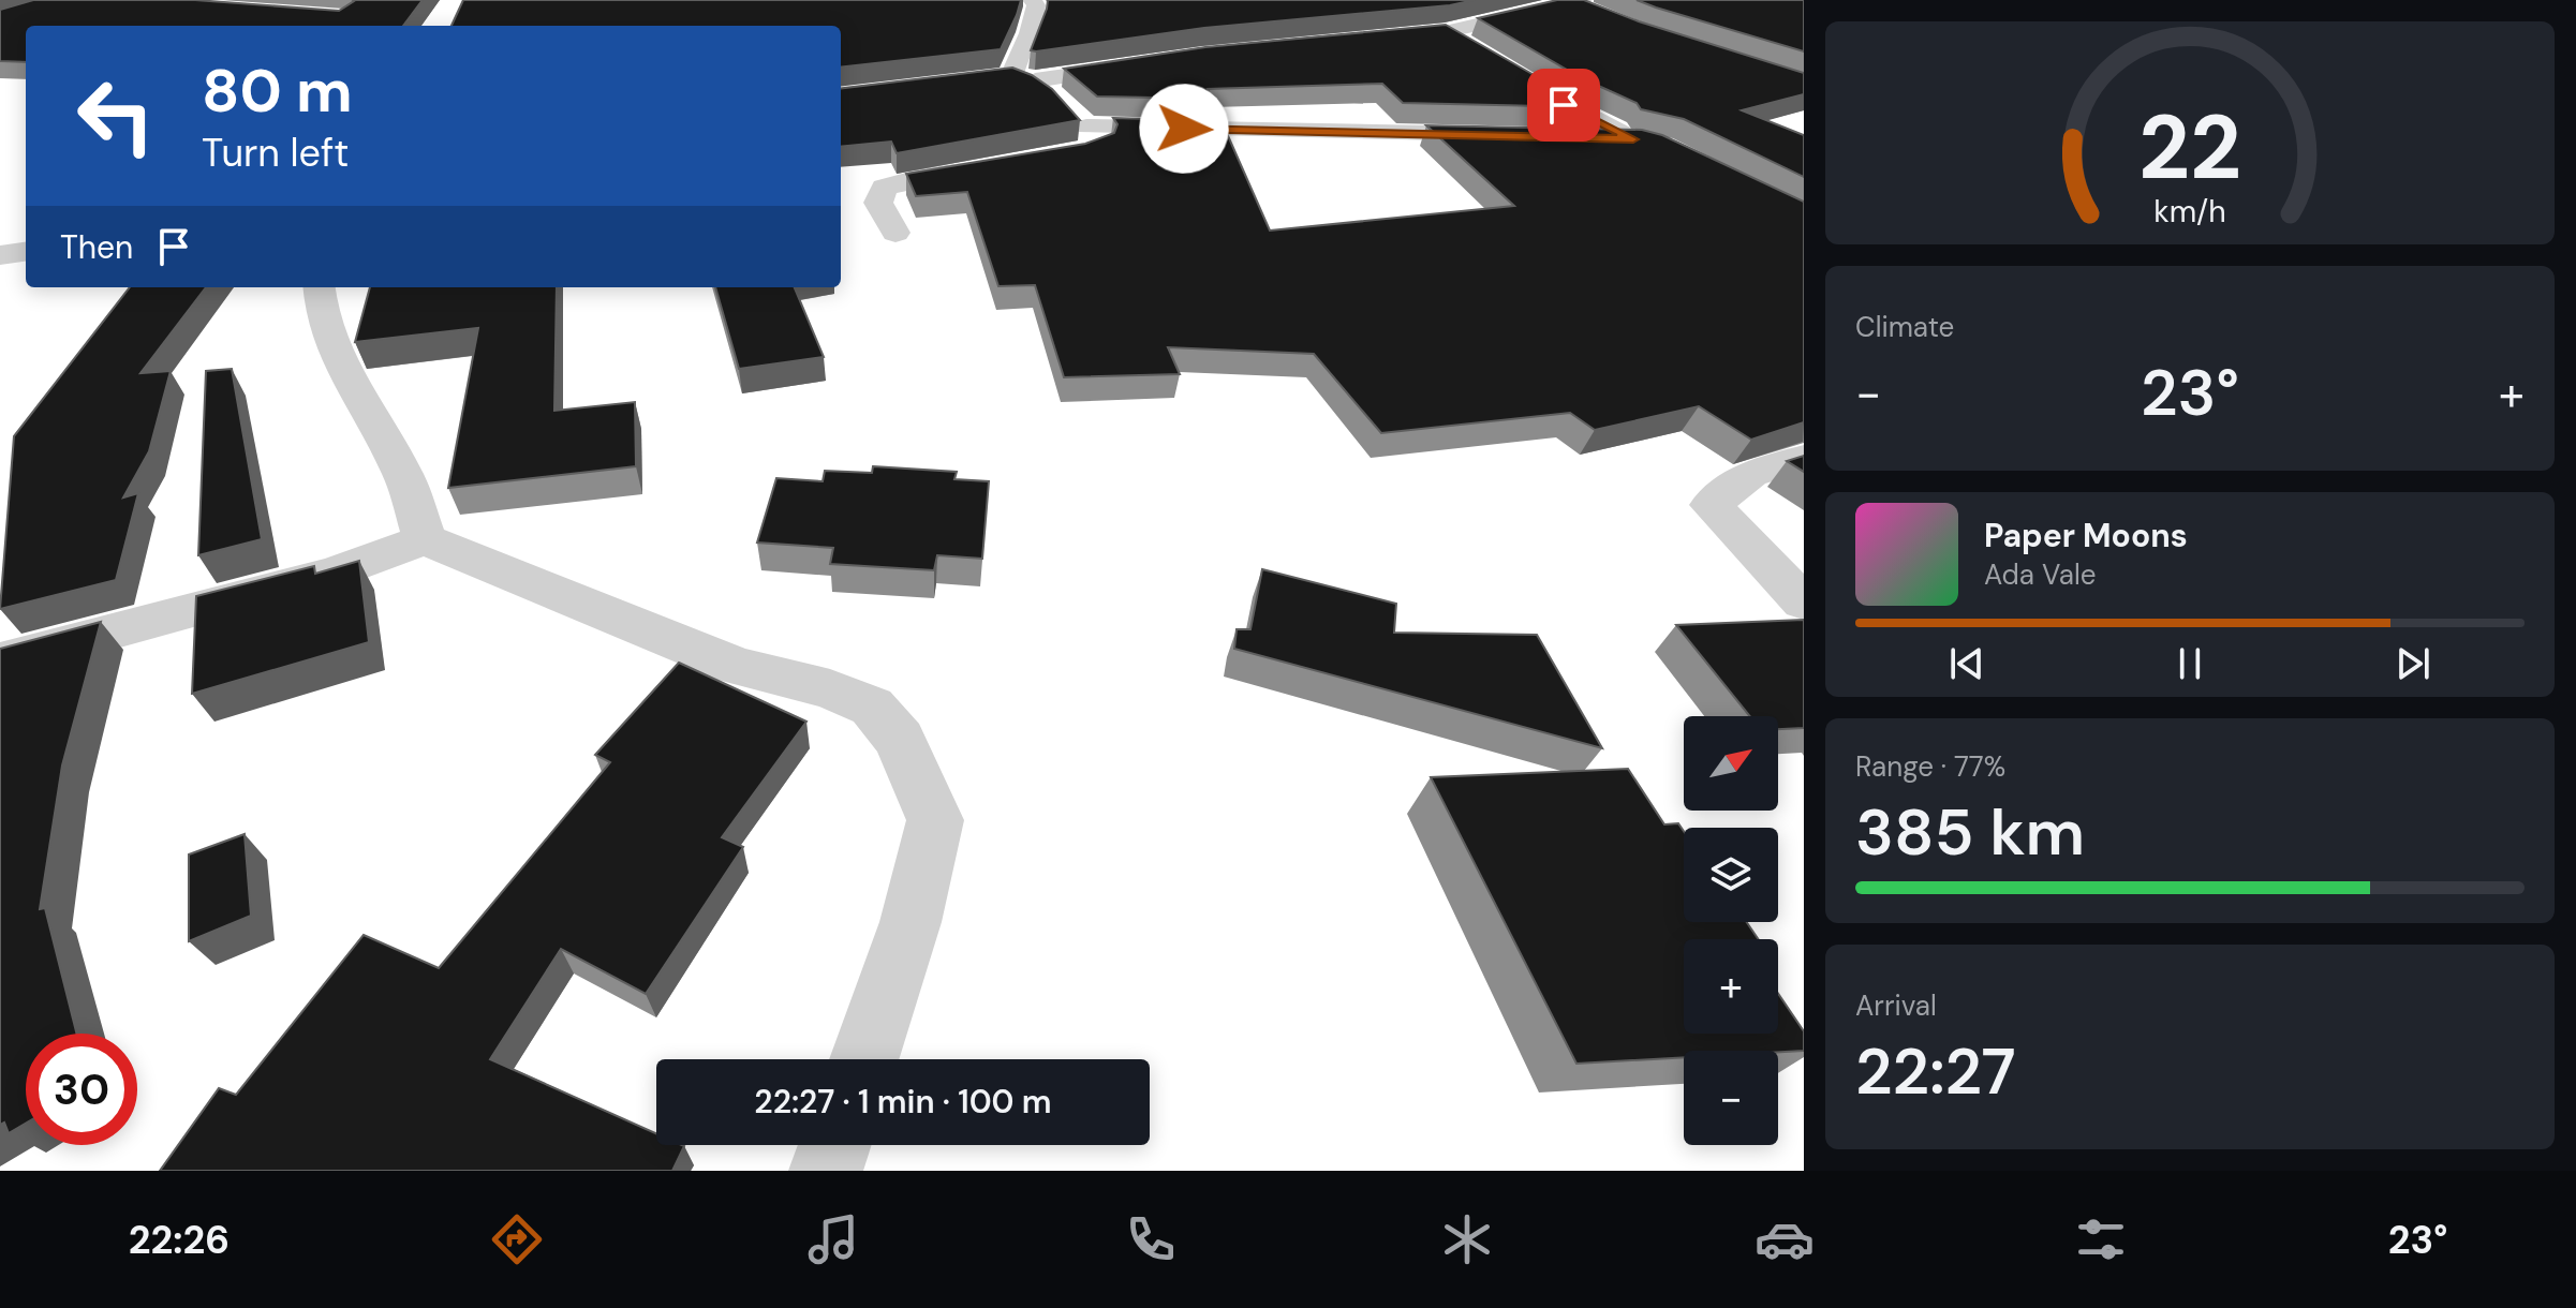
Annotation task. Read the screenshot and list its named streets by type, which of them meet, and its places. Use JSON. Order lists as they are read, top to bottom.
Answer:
{
  "north": "top right",
  "page": {
    "turn": ["80 m", "Turn left"],
    "then": "Then",
    "tile": [
      "Climate",
      ["Range · 77%", "385 km"],
      ["Arrival", "22:27"]
    ],
    "heat": ["−", "23°", "+"],
    "song": ["Paper Moons", "Ada Vale"],
    "map_buttons": ["+", "−"],
    "limit": "30",
    "trip": "22:27 · 1 min · 100 m",
    "tabs": ["22:26", "23°"],
    "gauge": ["22", "km/h"]
  }
}
